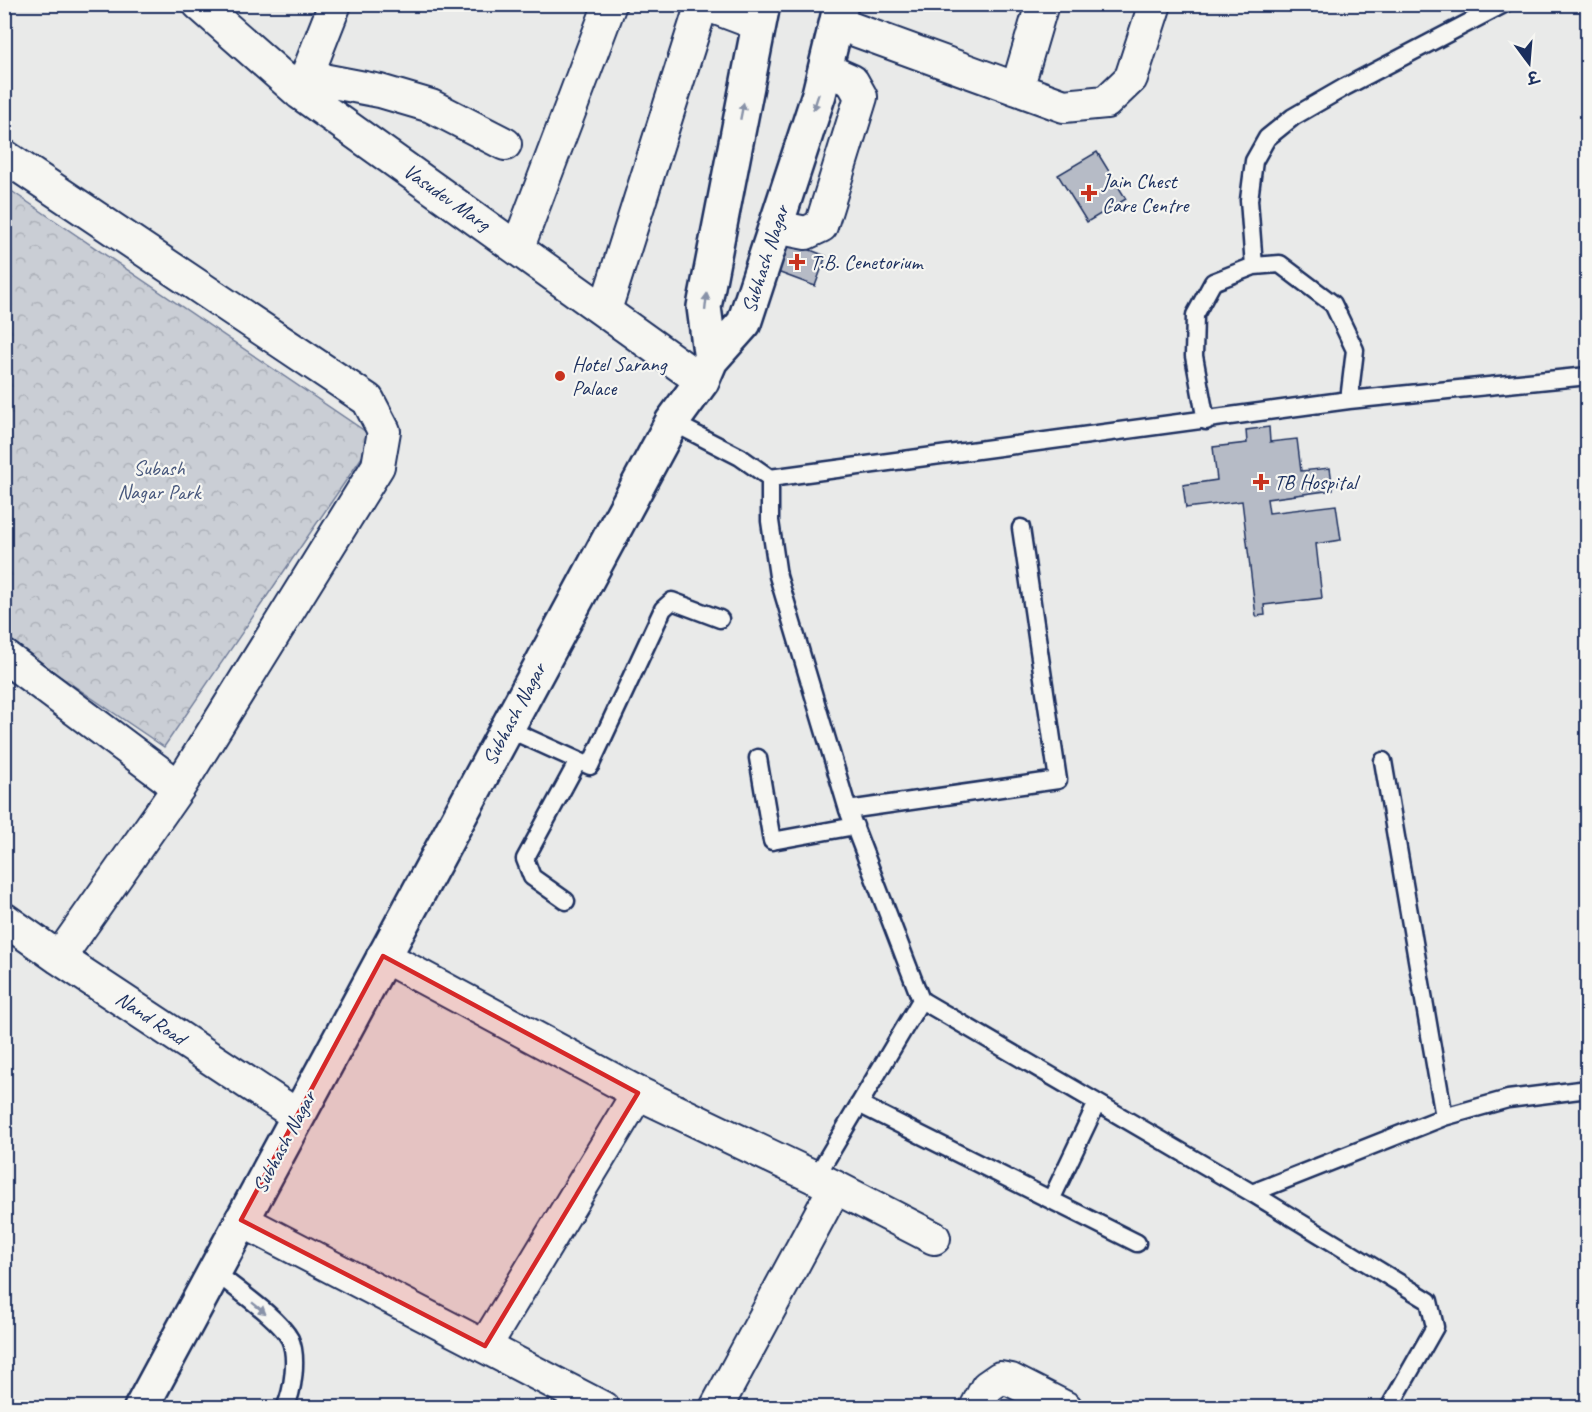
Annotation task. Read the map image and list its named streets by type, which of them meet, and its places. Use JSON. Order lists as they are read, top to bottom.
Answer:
{
  "streets": {
    "street": ["Vasudev Marg", "Subhash Nagar", "Nand Road"]
  },
  "crossings": [
    ["Vasudev Marg", "Subhash Nagar"],
    ["Subhash Nagar", "Nand Road"]
  ],
  "parks": ["Subash Nagar Park"],
  "places": {
    "health": ["Jain Chest Care Centre", "T.B. Cenetorium", "TB Hospital"],
    "other": ["Hotel Sarang Palace"]
  },
  "north": "bottom"
}
